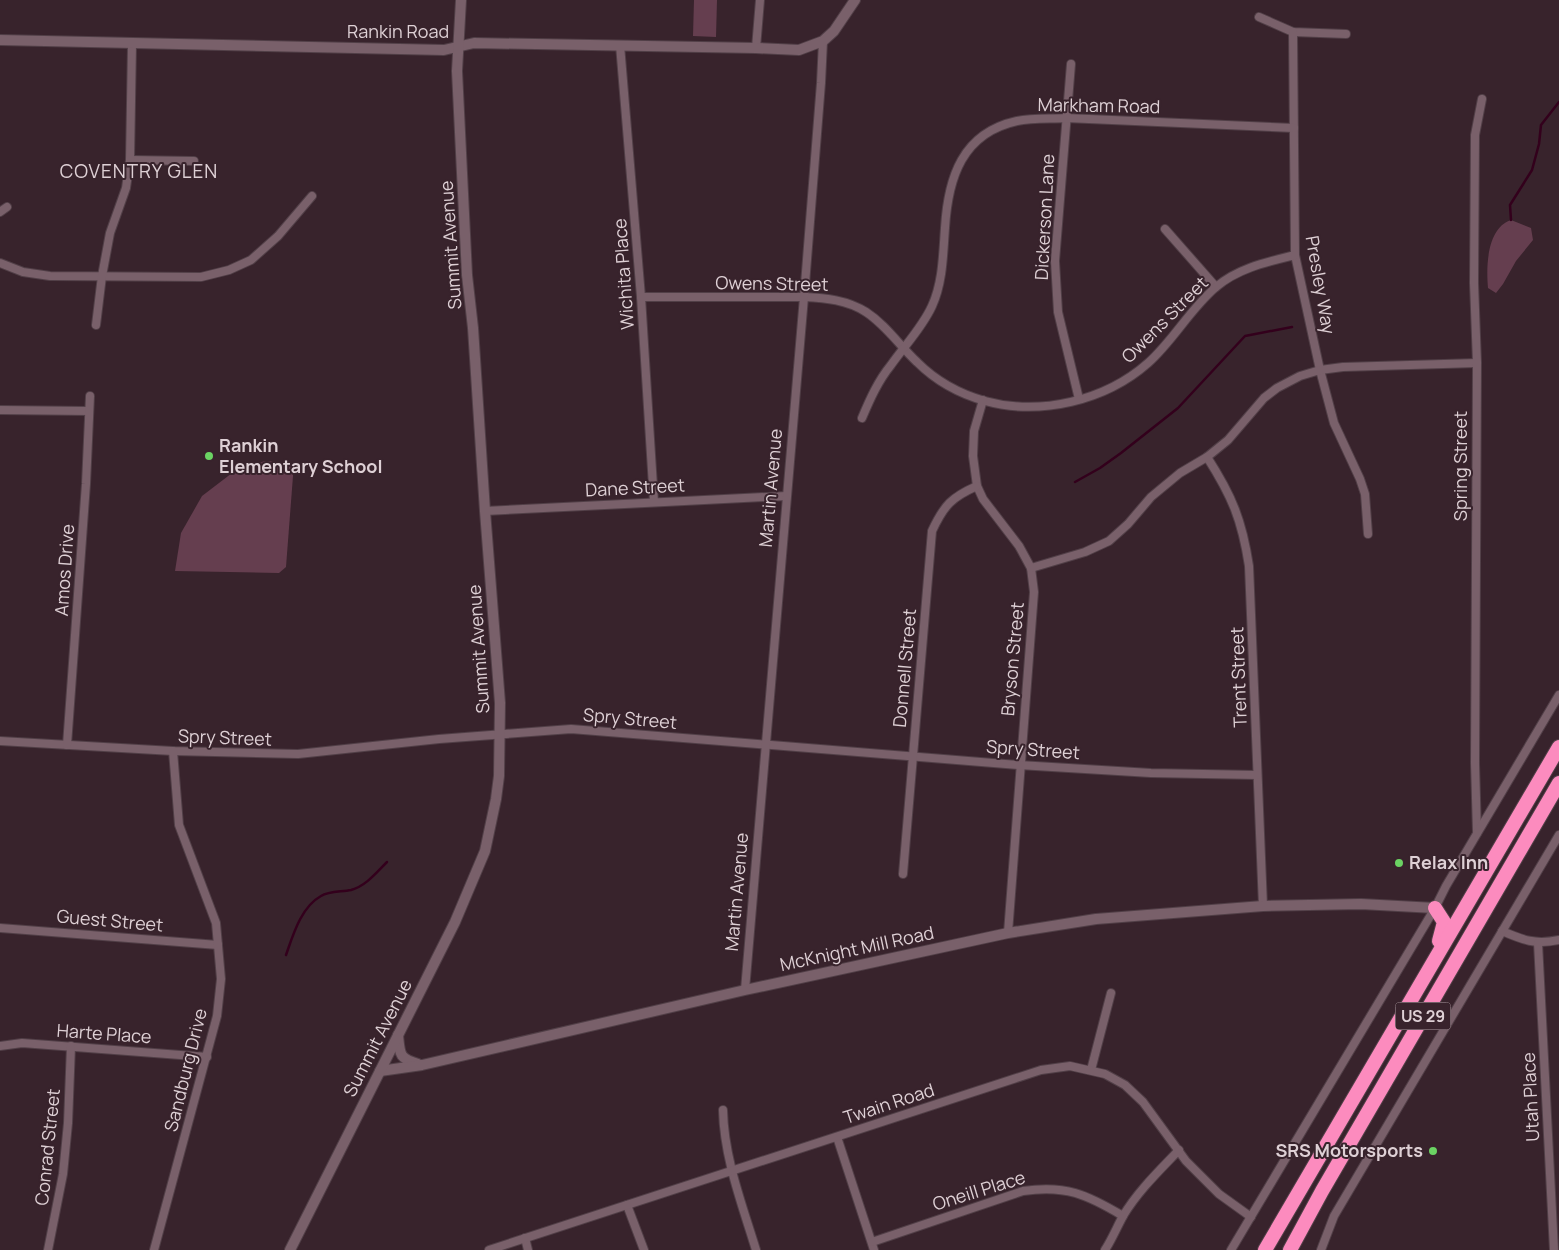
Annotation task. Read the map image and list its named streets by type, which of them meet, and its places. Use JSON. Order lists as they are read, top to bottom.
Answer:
{
  "streets": {
    "highway": ["US 29"],
    "street": [
      "Rankin Road",
      "Markham Road",
      "Dickerson Lane",
      "Summit Avenue",
      "Wichita Place",
      "Owens Street",
      "Presley Way",
      "Spring Street",
      "Dane Street",
      "Martin Avenue",
      "Amos Drive",
      "Bryson Street",
      "Donnell Street",
      "Trent Street",
      "Spry Street",
      "Guest Street",
      "McKnight Mill Road",
      "Harte Place",
      "Sandburg Drive",
      "Utah Place",
      "Twain Road",
      "Conrad Street",
      "Oneill Place"
    ]
  },
  "crossings": [
    ["Rankin Road", "Summit Avenue"],
    ["Rankin Road", "Wichita Place"],
    ["Rankin Road", "Martin Avenue"],
    ["Markham Road", "Dickerson Lane"],
    ["Markham Road", "Owens Street"],
    ["Markham Road", "Presley Way"],
    ["Dickerson Lane", "Owens Street"],
    ["Summit Avenue", "Dane Street"],
    ["Summit Avenue", "Spry Street"],
    ["Summit Avenue", "McKnight Mill Road"],
    ["Wichita Place", "Owens Street"],
    ["Wichita Place", "Dane Street"],
    ["Owens Street", "Presley Way"],
    ["Owens Street", "Martin Avenue"],
    ["Dane Street", "Martin Avenue"],
    ["Martin Avenue", "Spry Street"],
    ["Martin Avenue", "McKnight Mill Road"],
    ["Amos Drive", "Spry Street"],
    ["Bryson Street", "Spry Street"],
    ["Bryson Street", "McKnight Mill Road"],
    ["Donnell Street", "Spry Street"],
    ["Trent Street", "Spry Street"],
    ["Trent Street", "McKnight Mill Road"],
    ["Spry Street", "Sandburg Drive"],
    ["Guest Street", "Sandburg Drive"],
    ["Harte Place", "Sandburg Drive"],
    ["Harte Place", "Conrad Street"]
  ],
  "districts": ["COVENTRY GLEN"],
  "places": ["Rankin Elementary School", "Relax Inn", "SRS Motorsports"]
}
